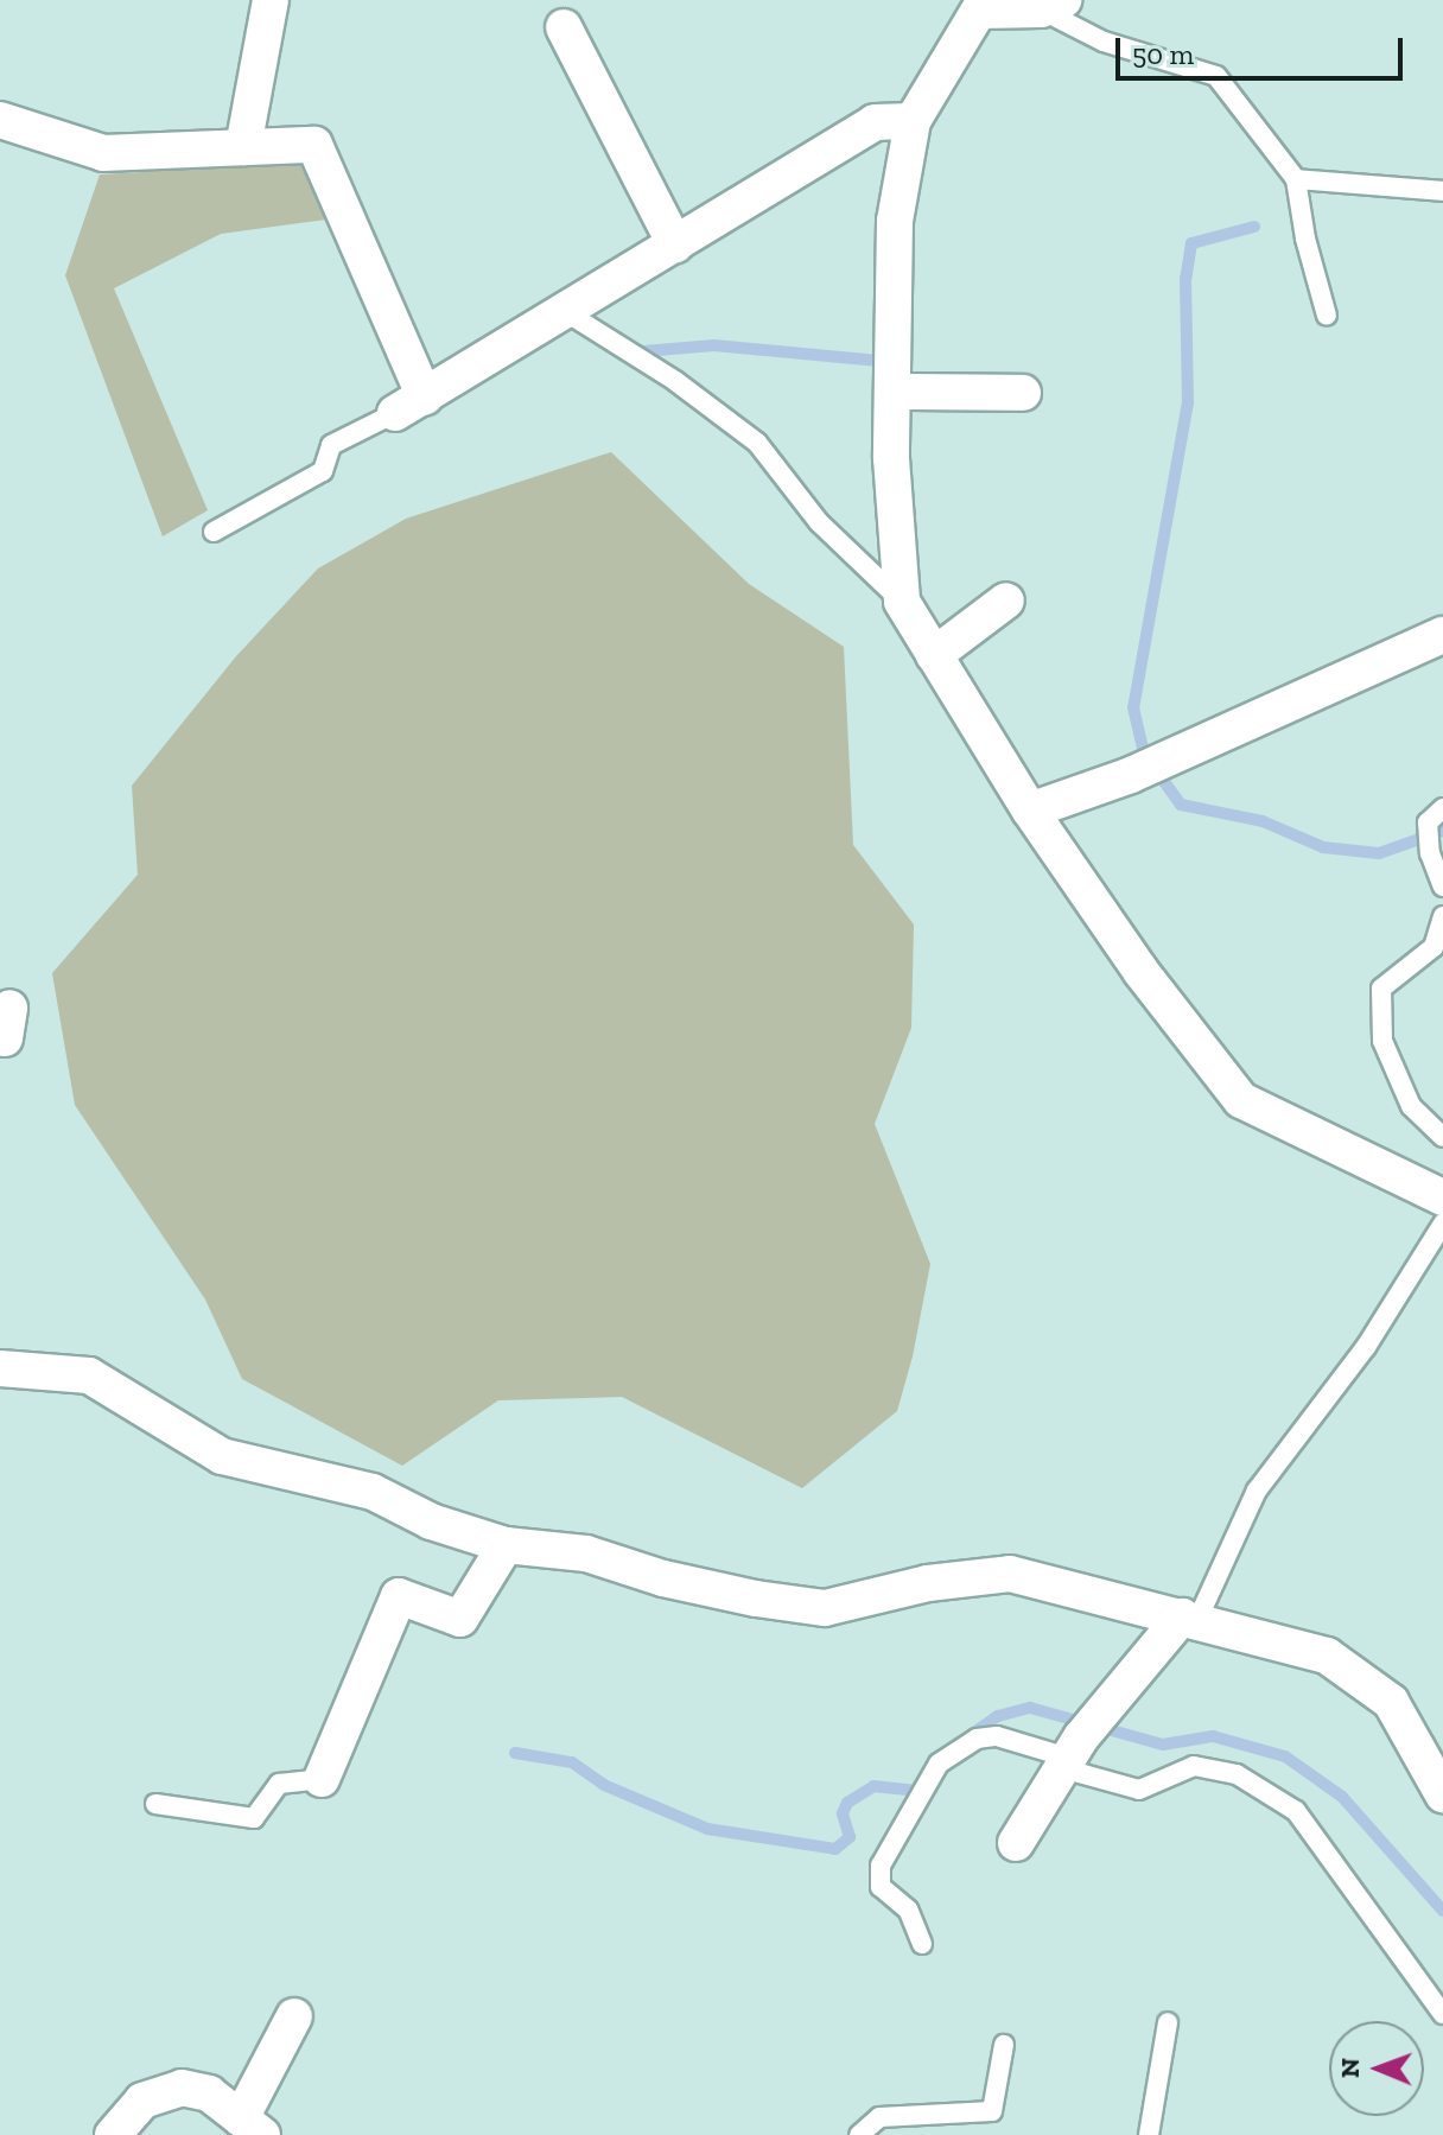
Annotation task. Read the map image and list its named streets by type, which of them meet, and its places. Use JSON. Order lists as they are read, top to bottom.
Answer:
{
  "scale_bar": "50 m",
  "north": "left"
}
